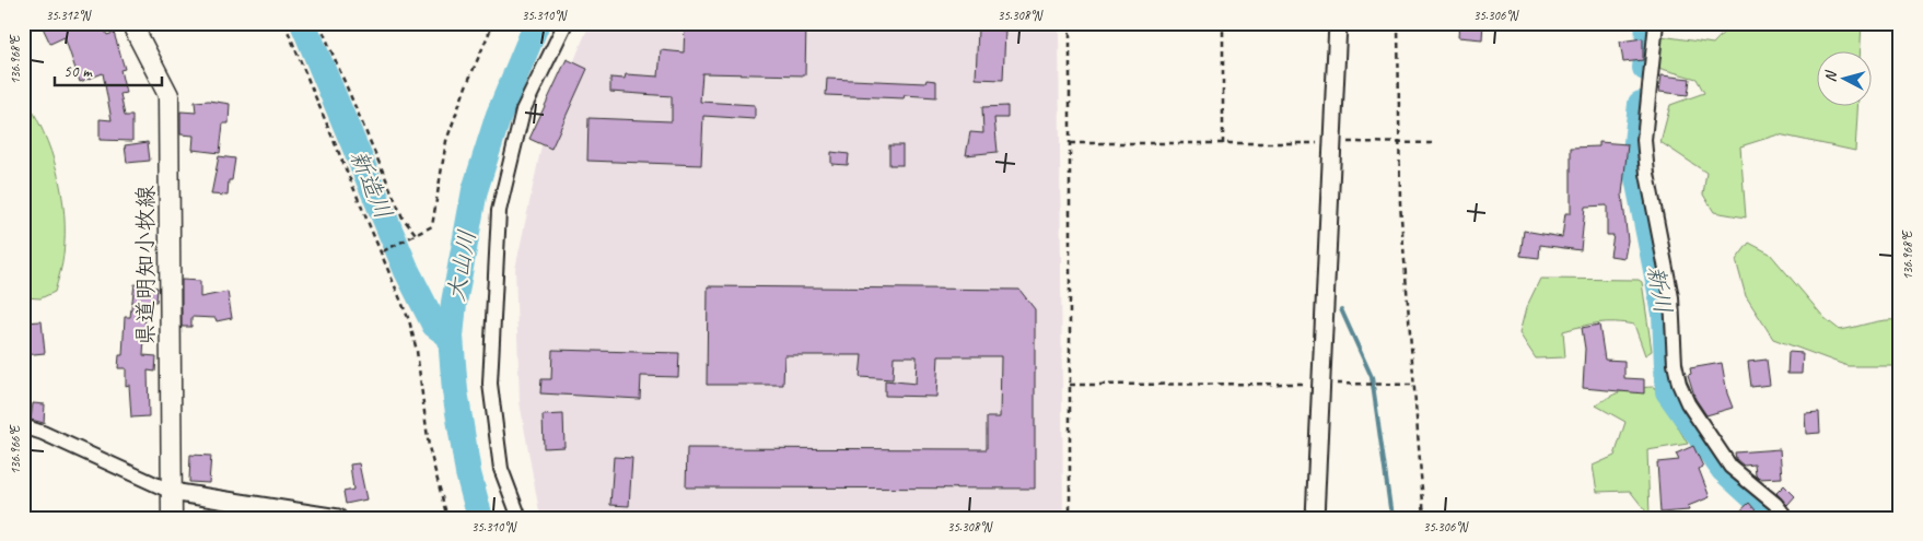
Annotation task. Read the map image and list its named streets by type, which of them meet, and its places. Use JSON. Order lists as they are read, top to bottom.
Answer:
{
  "streets": {
    "main road": ["県道明知小牧線"]
  },
  "water": ["新造川", "大山川", "新川"],
  "scale_bar": "50 m",
  "north": "left",
  "coordinates": [
    "35.312°N",
    "35.310°N",
    "35.308°N",
    "35.306°N",
    "136.968°E",
    "136.966°E"
  ]
}
